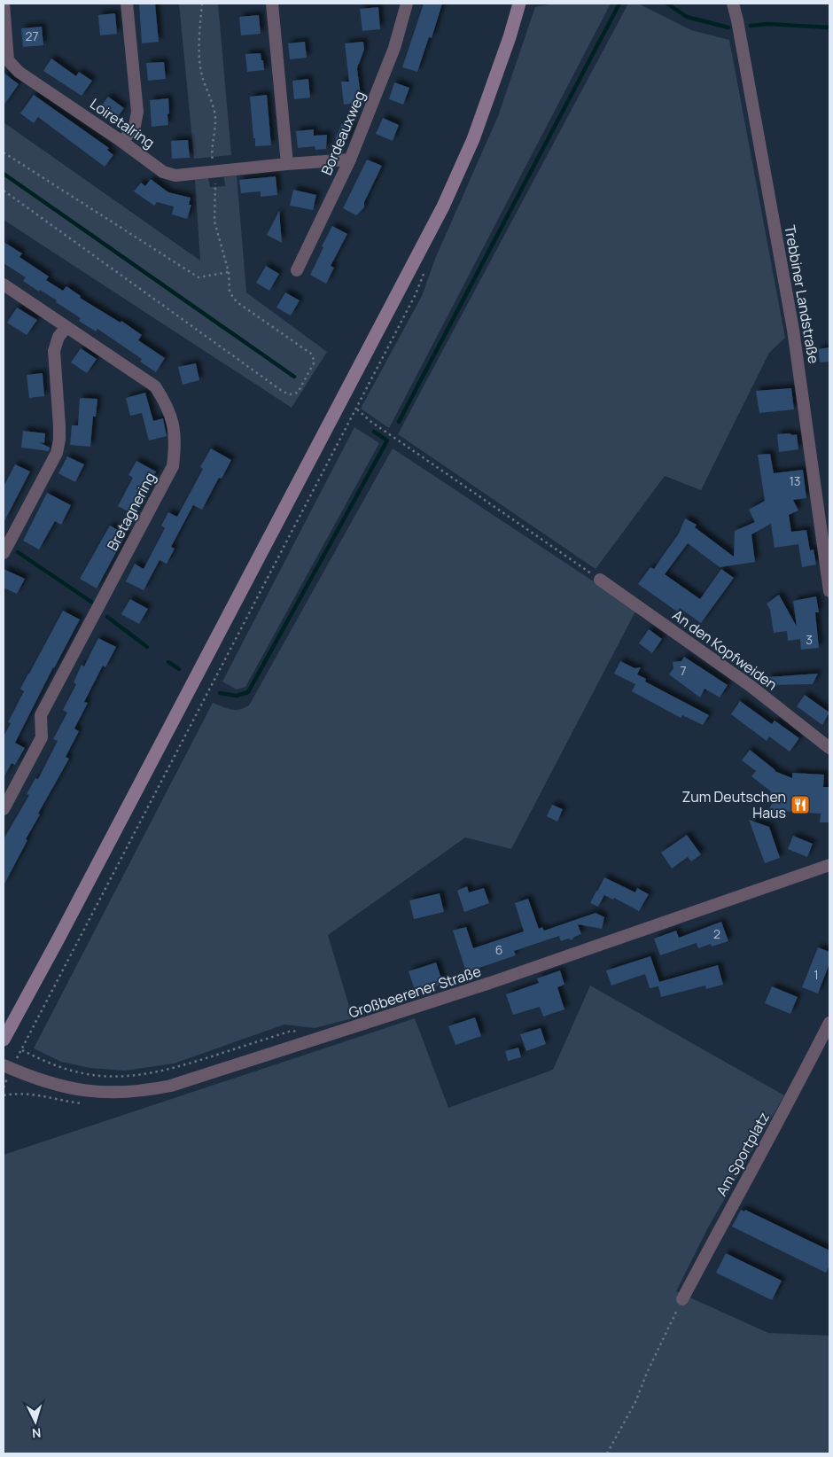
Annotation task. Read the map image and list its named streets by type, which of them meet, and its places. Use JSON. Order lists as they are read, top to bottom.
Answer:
{
  "streets": {
    "street": [
      "Loiretalring",
      "Bordeauxweg",
      "Trebbiner Landstraße",
      "Bretagnering",
      "An den Kopfweiden",
      "Großbeerener Straße",
      "Am Sportplatz"
    ]
  },
  "crossings": [
    ["Loiretalring", "Bordeauxweg"]
  ],
  "places": {
    "restaurant": ["Zum Deutschen Haus"]
  },
  "house_numbers": [
    "27",
    "13",
    "3",
    "7",
    "2",
    "6",
    "1"
  ],
  "north": "bottom"
}
